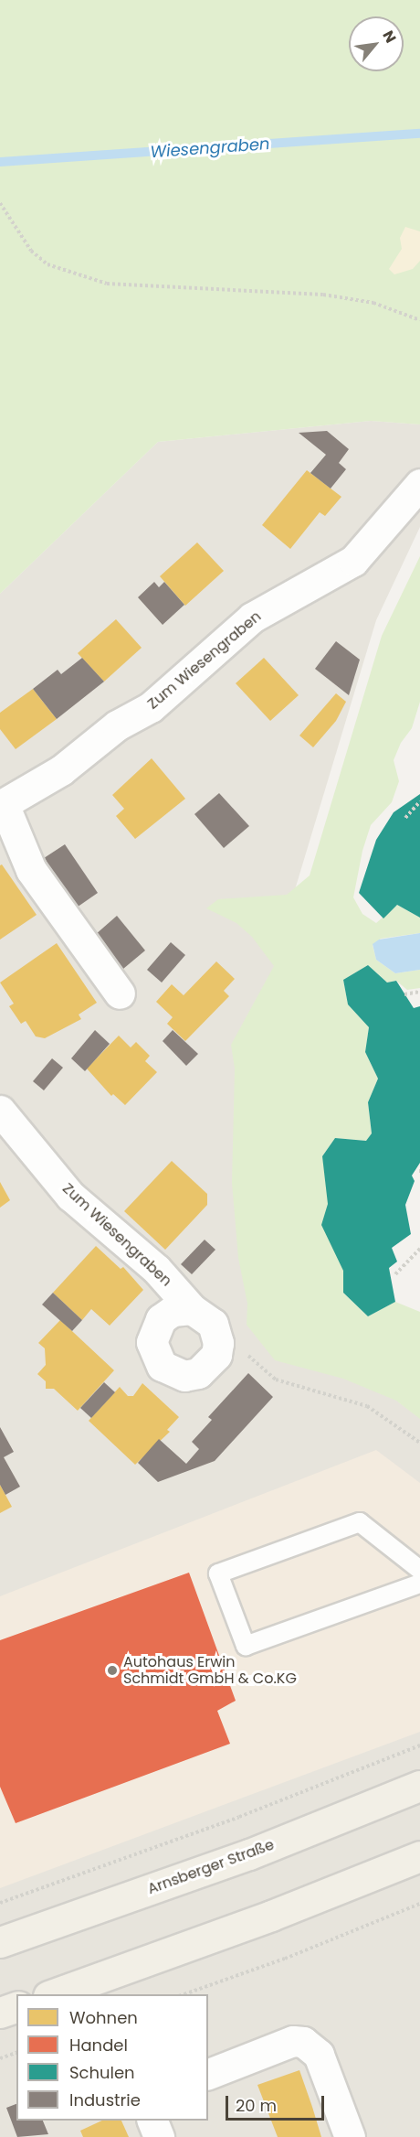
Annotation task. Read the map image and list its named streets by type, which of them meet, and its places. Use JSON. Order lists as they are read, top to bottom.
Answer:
{
  "streets": {
    "main road": ["Arnsberger Straße"],
    "street": ["Zum Wiesengraben"]
  },
  "water": ["Wiesengraben"],
  "places": ["Autohaus Erwin Schmidt GmbH & Co.KG"],
  "legend": [
    "Wohnen",
    "Handel",
    "Schulen",
    "Industrie"
  ],
  "scale_bar": "20 m",
  "north": "top right"
}
